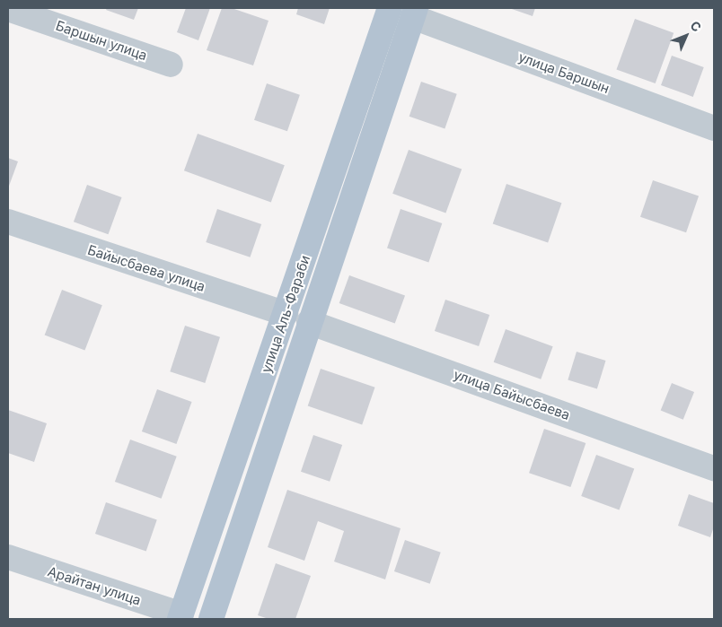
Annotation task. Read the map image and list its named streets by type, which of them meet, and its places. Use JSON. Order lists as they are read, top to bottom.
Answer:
{
  "streets": {
    "main road": ["улица Аль-Фараби"],
    "street": [
      "Баршын улица",
      "улица Баршын",
      "Байысбаева улица",
      "улица Байысбаева",
      "Арайтан улица"
    ]
  },
  "crossings": [
    ["улица Баршын", "улица Аль-Фараби"],
    ["Байысбаева улица", "улица Аль-Фараби"],
    ["улица Аль-Фараби", "улица Байысбаева"],
    ["улица Аль-Фараби", "Арайтан улица"]
  ],
  "north": "top right"
}
